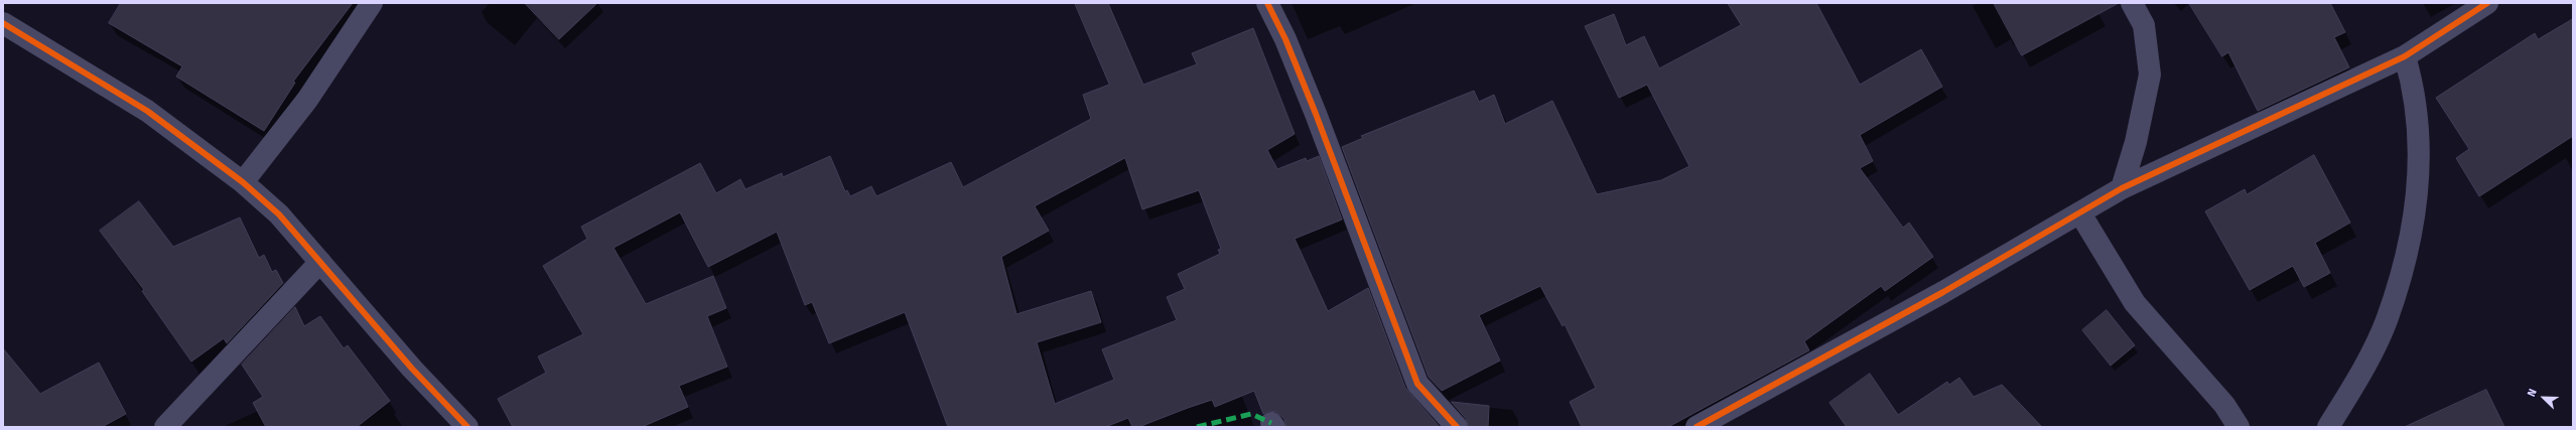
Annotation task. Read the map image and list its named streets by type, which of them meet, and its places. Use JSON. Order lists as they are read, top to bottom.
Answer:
{
  "north": "top left"
}
